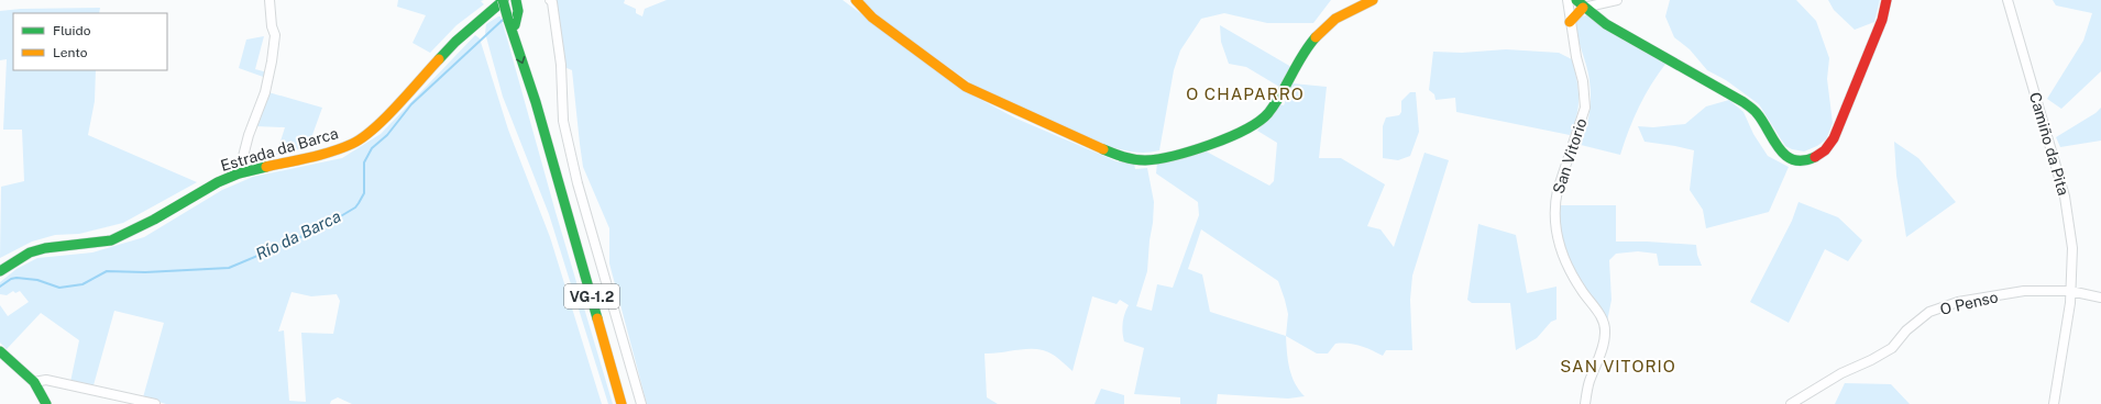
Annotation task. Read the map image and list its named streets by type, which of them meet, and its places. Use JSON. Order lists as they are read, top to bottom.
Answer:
{
  "streets": {
    "main road": ["Estrada da Barca", "VG-1.2"],
    "street": ["Camiño da Pita", "San Vitorio", "O Penso"]
  },
  "crossings": [
    ["Camiño da Pita", "O Penso"]
  ],
  "districts": ["O CHAPARRO", "SAN VITORIO"],
  "water": ["Río da Barca"],
  "legend": ["Fluido", "Lento"]
}
